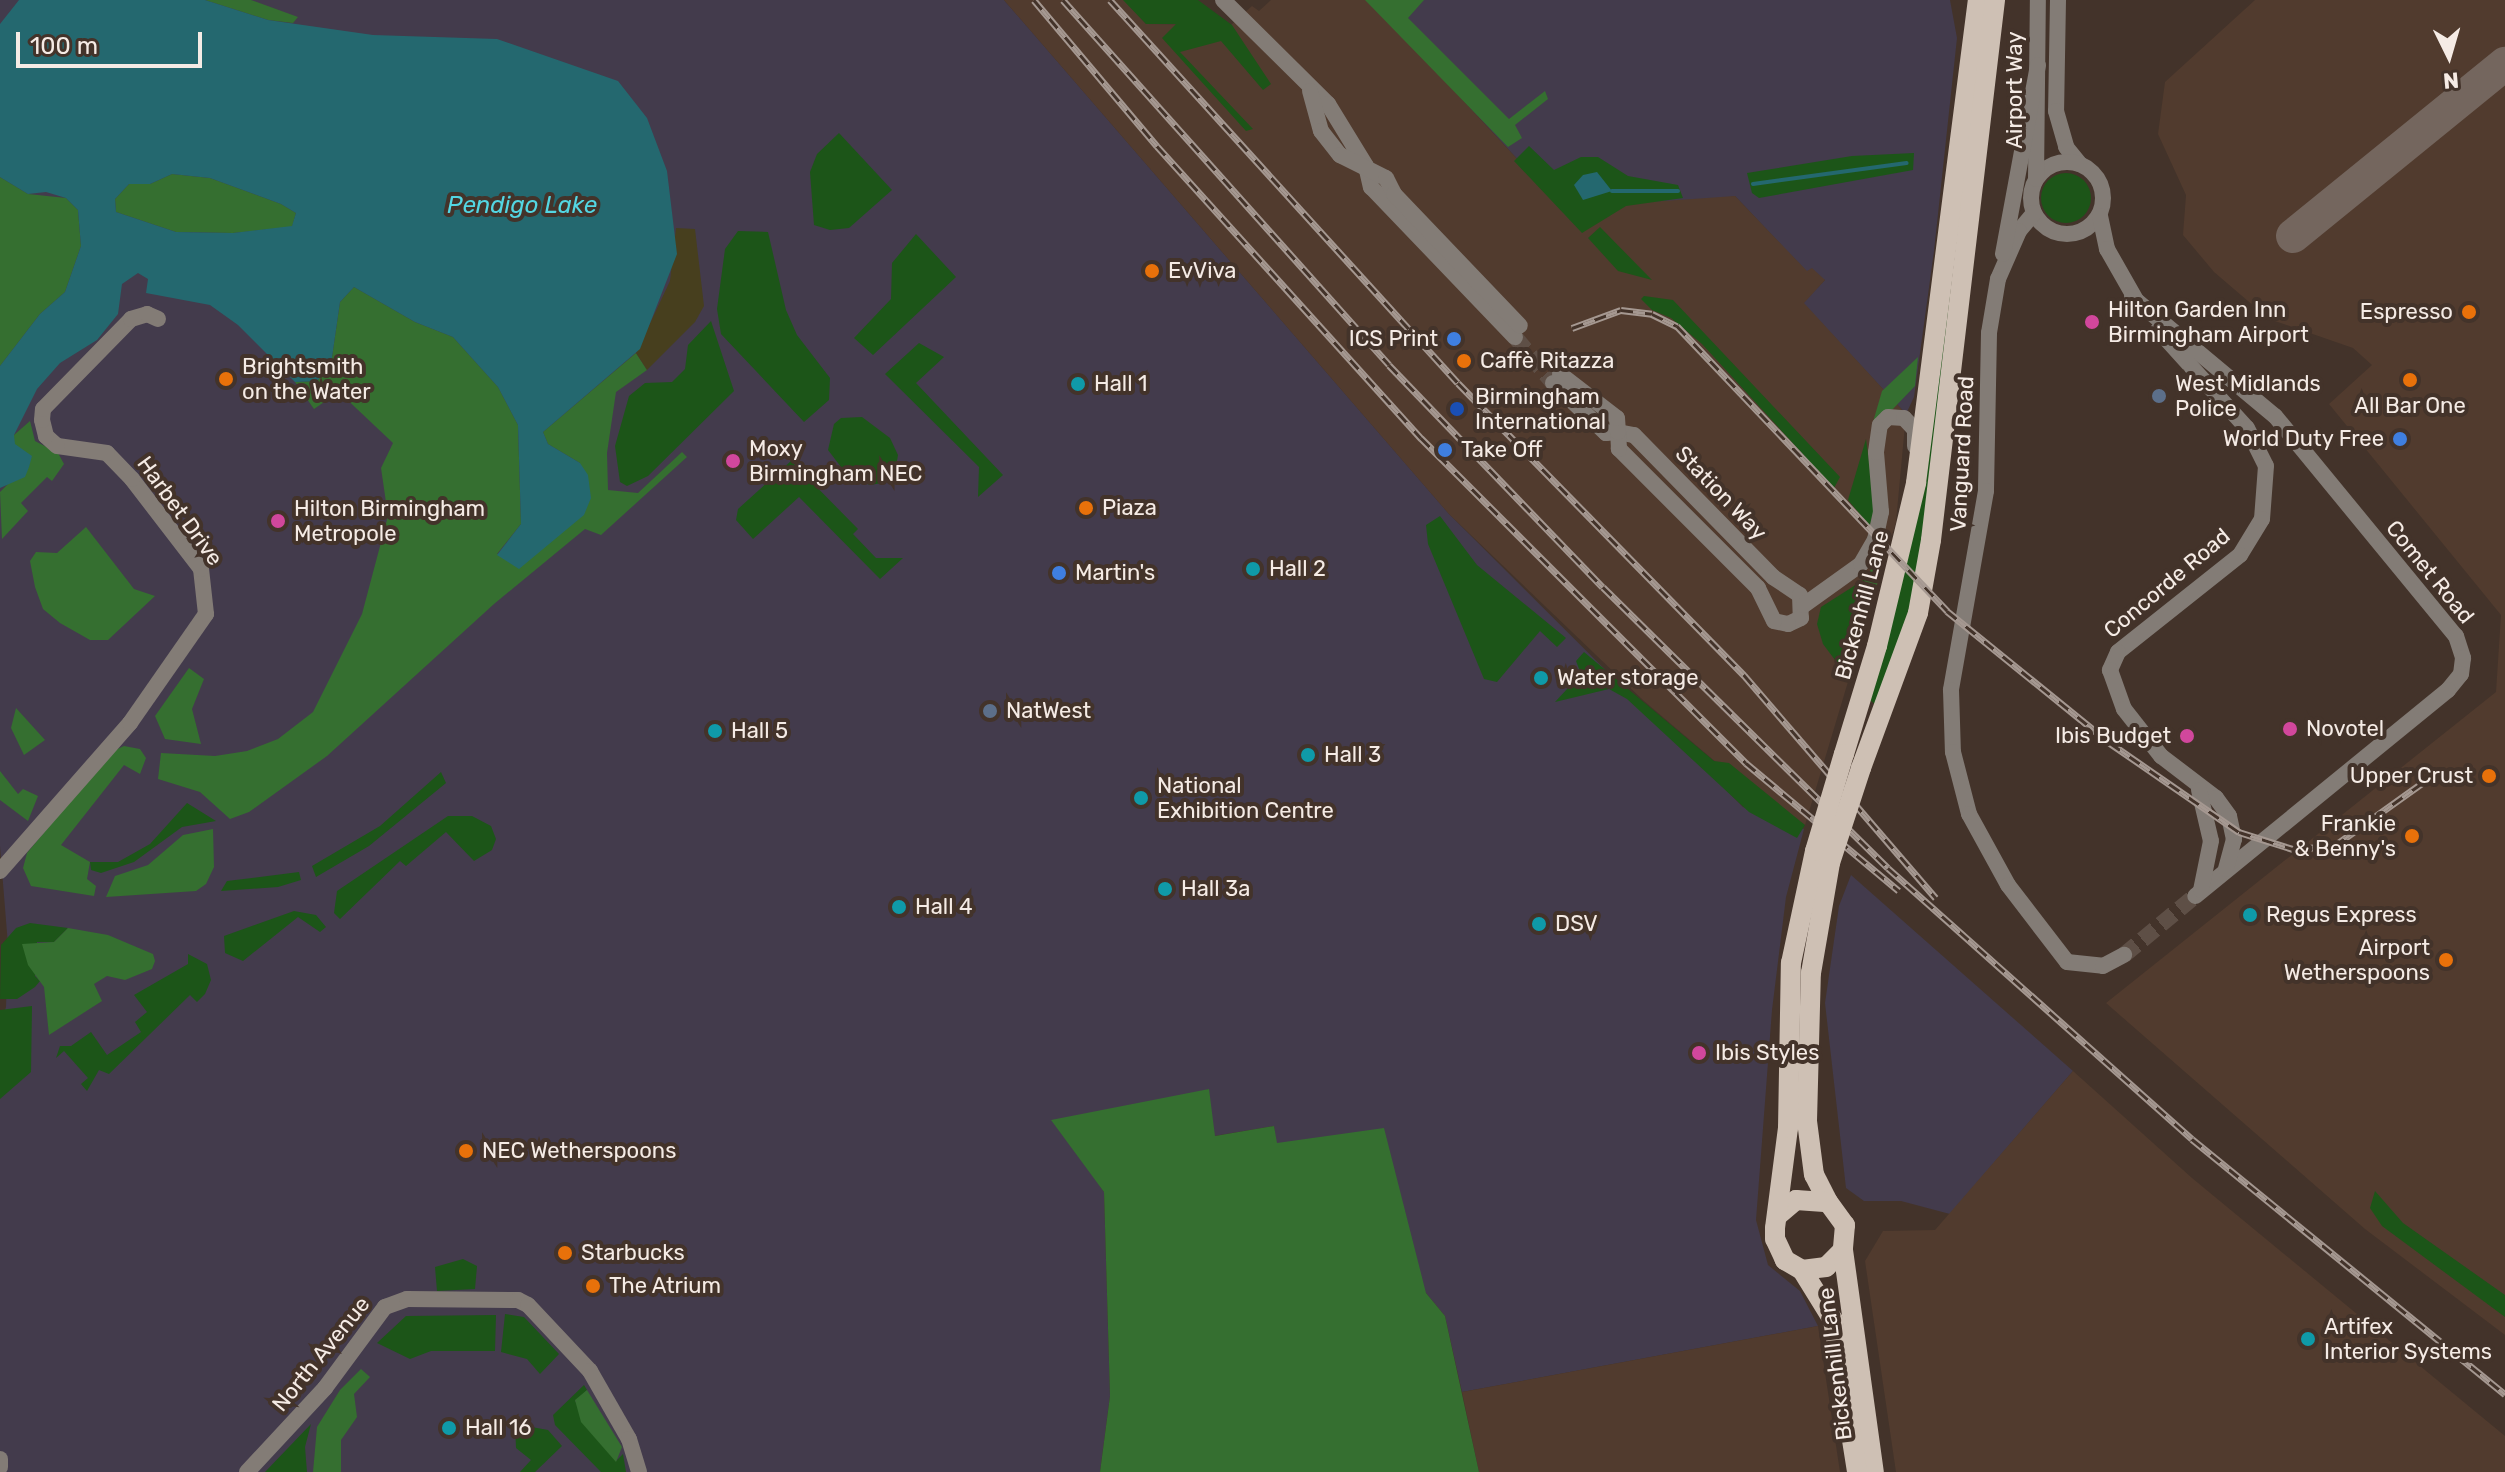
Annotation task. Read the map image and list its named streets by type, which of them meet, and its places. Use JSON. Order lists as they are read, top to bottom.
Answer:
{
  "streets": {
    "main road": ["Bickenhill Lane"],
    "street": [
      "Airport Way",
      "Vanguard Road",
      "Station Way",
      "Harbet Drive",
      "Comet Road",
      "Concorde Road",
      "North Avenue"
    ]
  },
  "crossings": [
    ["Airport Way", "Vanguard Road"],
    ["Airport Way", "Concorde Road"],
    ["Vanguard Road", "Concorde Road"],
    ["Comet Road", "Concorde Road"]
  ],
  "water": ["Pendigo Lake"],
  "places": [
    "EvViva",
    "Espresso",
    "Hilton Garden Inn Birmingham Airport",
    "ICS Print",
    "Caffè Ritazza",
    "Brightsmith on the Water",
    "All Bar One",
    "Hall 1",
    "West Midlands Police",
    "Birmingham International",
    "World Duty Free",
    "Take Off",
    "Moxy Birmingham NEC",
    "Piaza",
    "Hilton Birmingham Metropole",
    "Hall 2",
    "Martin's",
    "Water storage",
    "NatWest",
    "Novotel",
    "Hall 5",
    "Ibis Budget",
    "Hall 3",
    "Upper Crust",
    "National Exhibition Centre",
    "Frankie & Benny's",
    "Hall 3a",
    "Hall 4",
    "Regus Express",
    "DSV",
    "Airport Wetherspoons",
    "Ibis Styles",
    "NEC Wetherspoons",
    "Starbucks",
    "The Atrium",
    "Artifex Interior Systems",
    "Hall 16"
  ],
  "scale_bar": "100 m",
  "north": "bottom"
}
